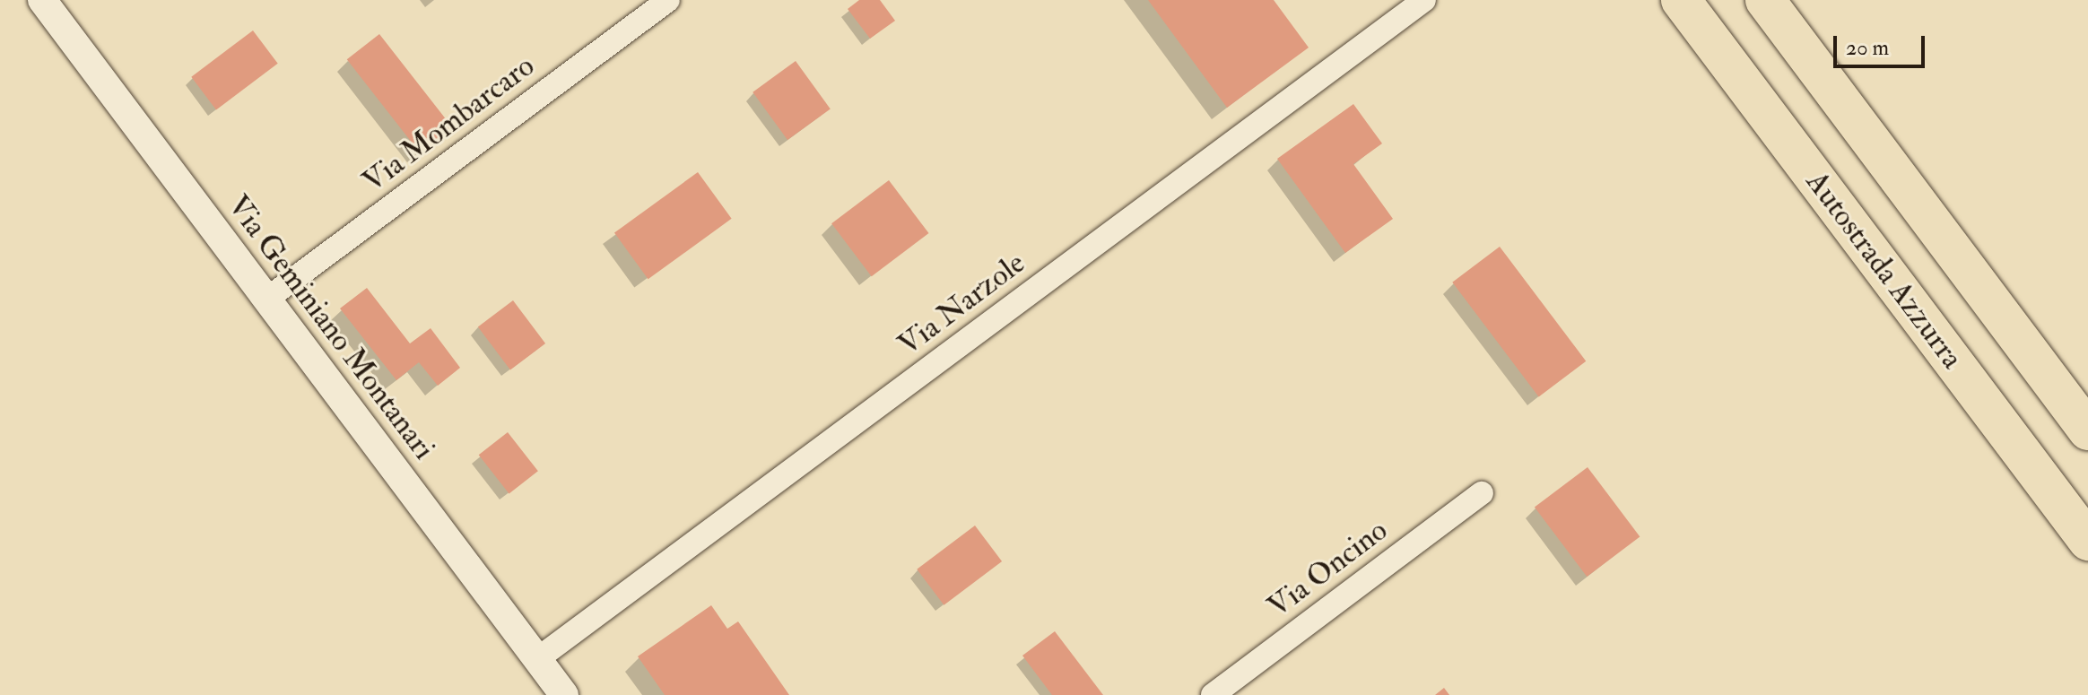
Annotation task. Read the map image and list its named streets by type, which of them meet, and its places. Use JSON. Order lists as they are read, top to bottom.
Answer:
{
  "streets": {
    "highway": ["Autostrada Azzurra"],
    "street": [
      "Via Mombarcaro",
      "Via Narzole",
      "Via Geminiano Montanari",
      "Via Oncino"
    ]
  },
  "crossings": [
    ["Via Mombarcaro", "Via Geminiano Montanari"],
    ["Via Narzole", "Via Geminiano Montanari"]
  ],
  "scale_bar": "20 m"
}
